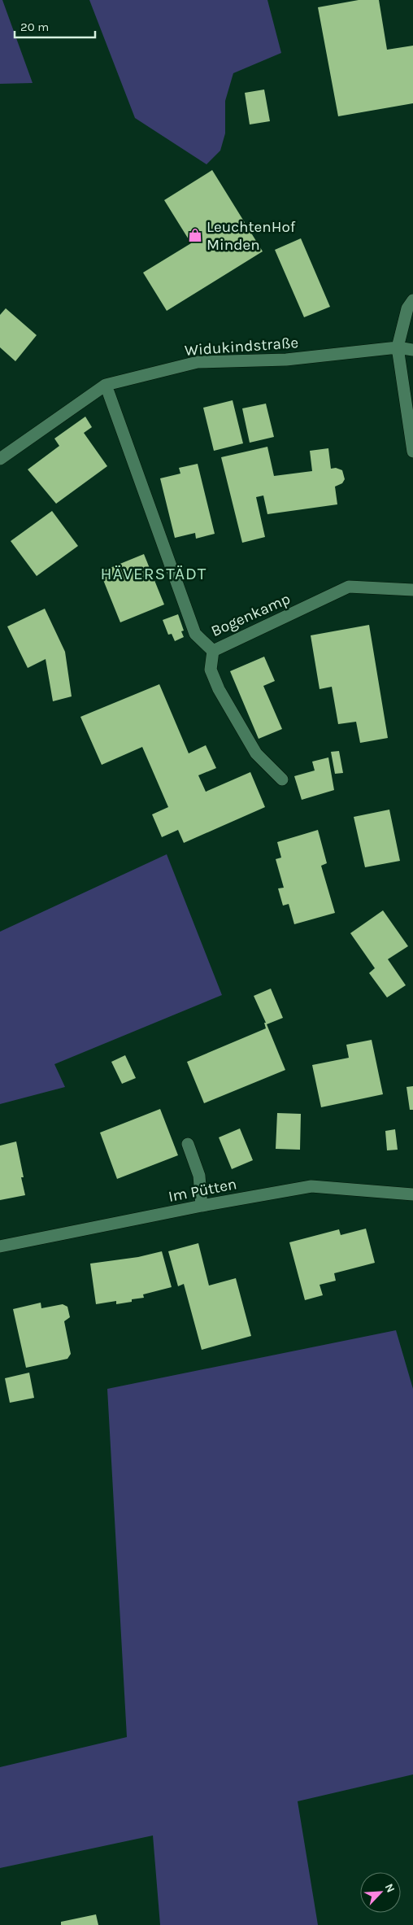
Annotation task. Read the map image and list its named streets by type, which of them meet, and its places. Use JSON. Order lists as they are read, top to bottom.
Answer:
{
  "streets": {
    "street": ["Widukindstraße", "Bogenkamp", "Im Pütten"]
  },
  "crossings": [
    ["Widukindstraße", "Bogenkamp"]
  ],
  "districts": ["HÄVERSTÄDT"],
  "places": {
    "shop": ["LeuchtenHof Minden"]
  },
  "scale_bar": "20 m",
  "north": "top right"
}
